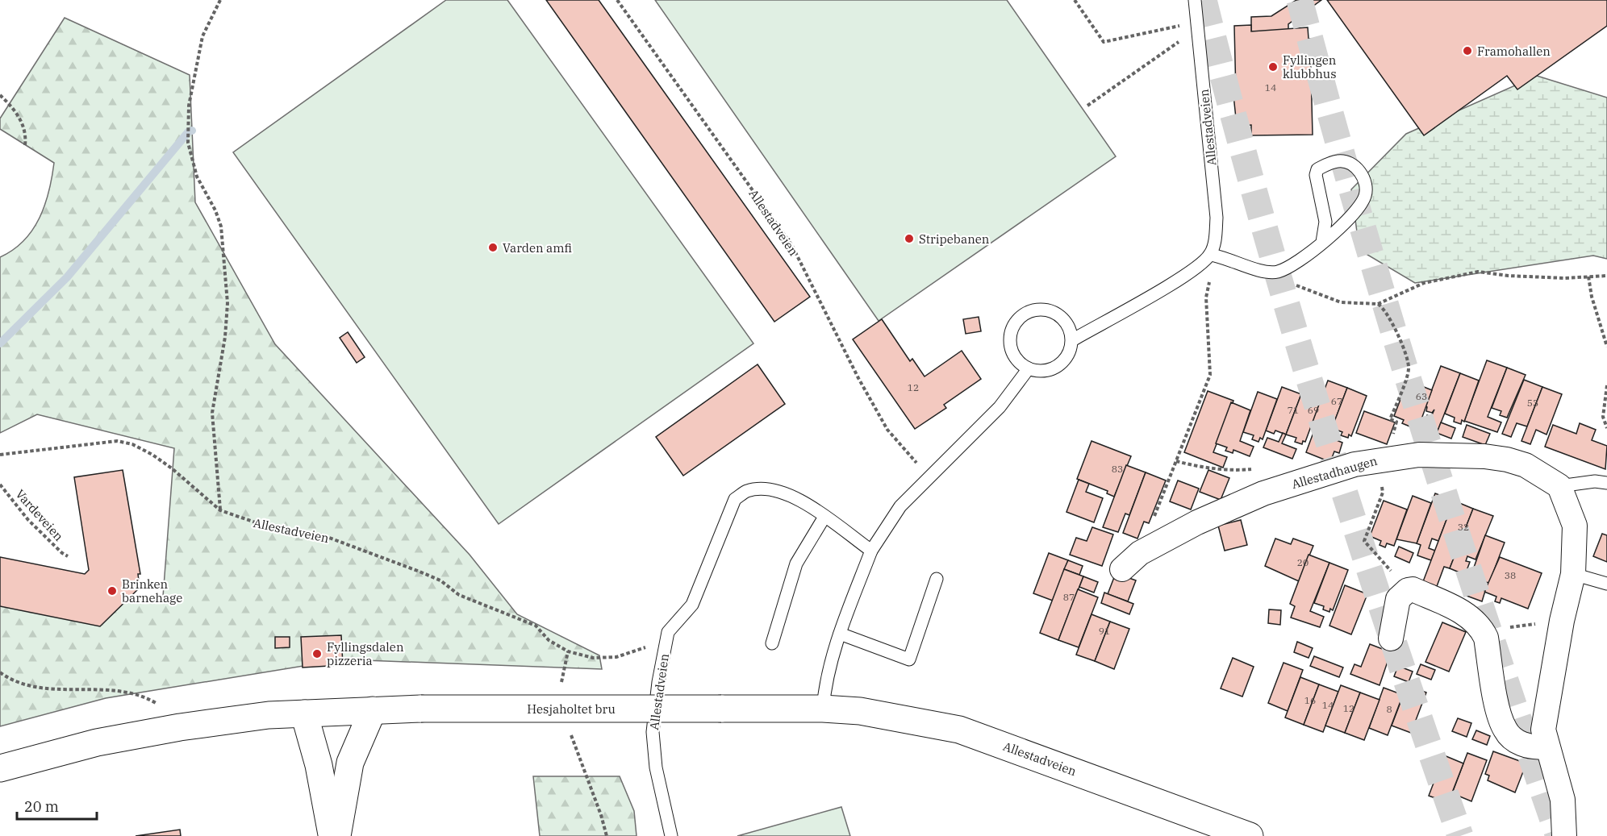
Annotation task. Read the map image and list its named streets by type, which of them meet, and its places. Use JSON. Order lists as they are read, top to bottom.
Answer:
{
  "streets": {
    "main road": ["Allestadveien", "Hesjaholtet bru"],
    "street": ["Allestadhaugen"],
    "path": ["Vardeveien"]
  },
  "crossings": [
    ["Allestadveien", "Hesjaholtet bru"]
  ],
  "places": [
    "Framohallen",
    "Fyllingen klubbhus",
    "Stripebanen",
    "Varden amfi",
    "Brinken barnehage",
    "Fyllingsdalen pizzeria"
  ],
  "house_numbers": [
    "14",
    "12",
    "63",
    "67",
    "53",
    "71",
    "69",
    "83",
    "32",
    "20",
    "38",
    "87",
    "91",
    "16",
    "14",
    "12",
    "8"
  ],
  "scale_bar": "20 m"
}
